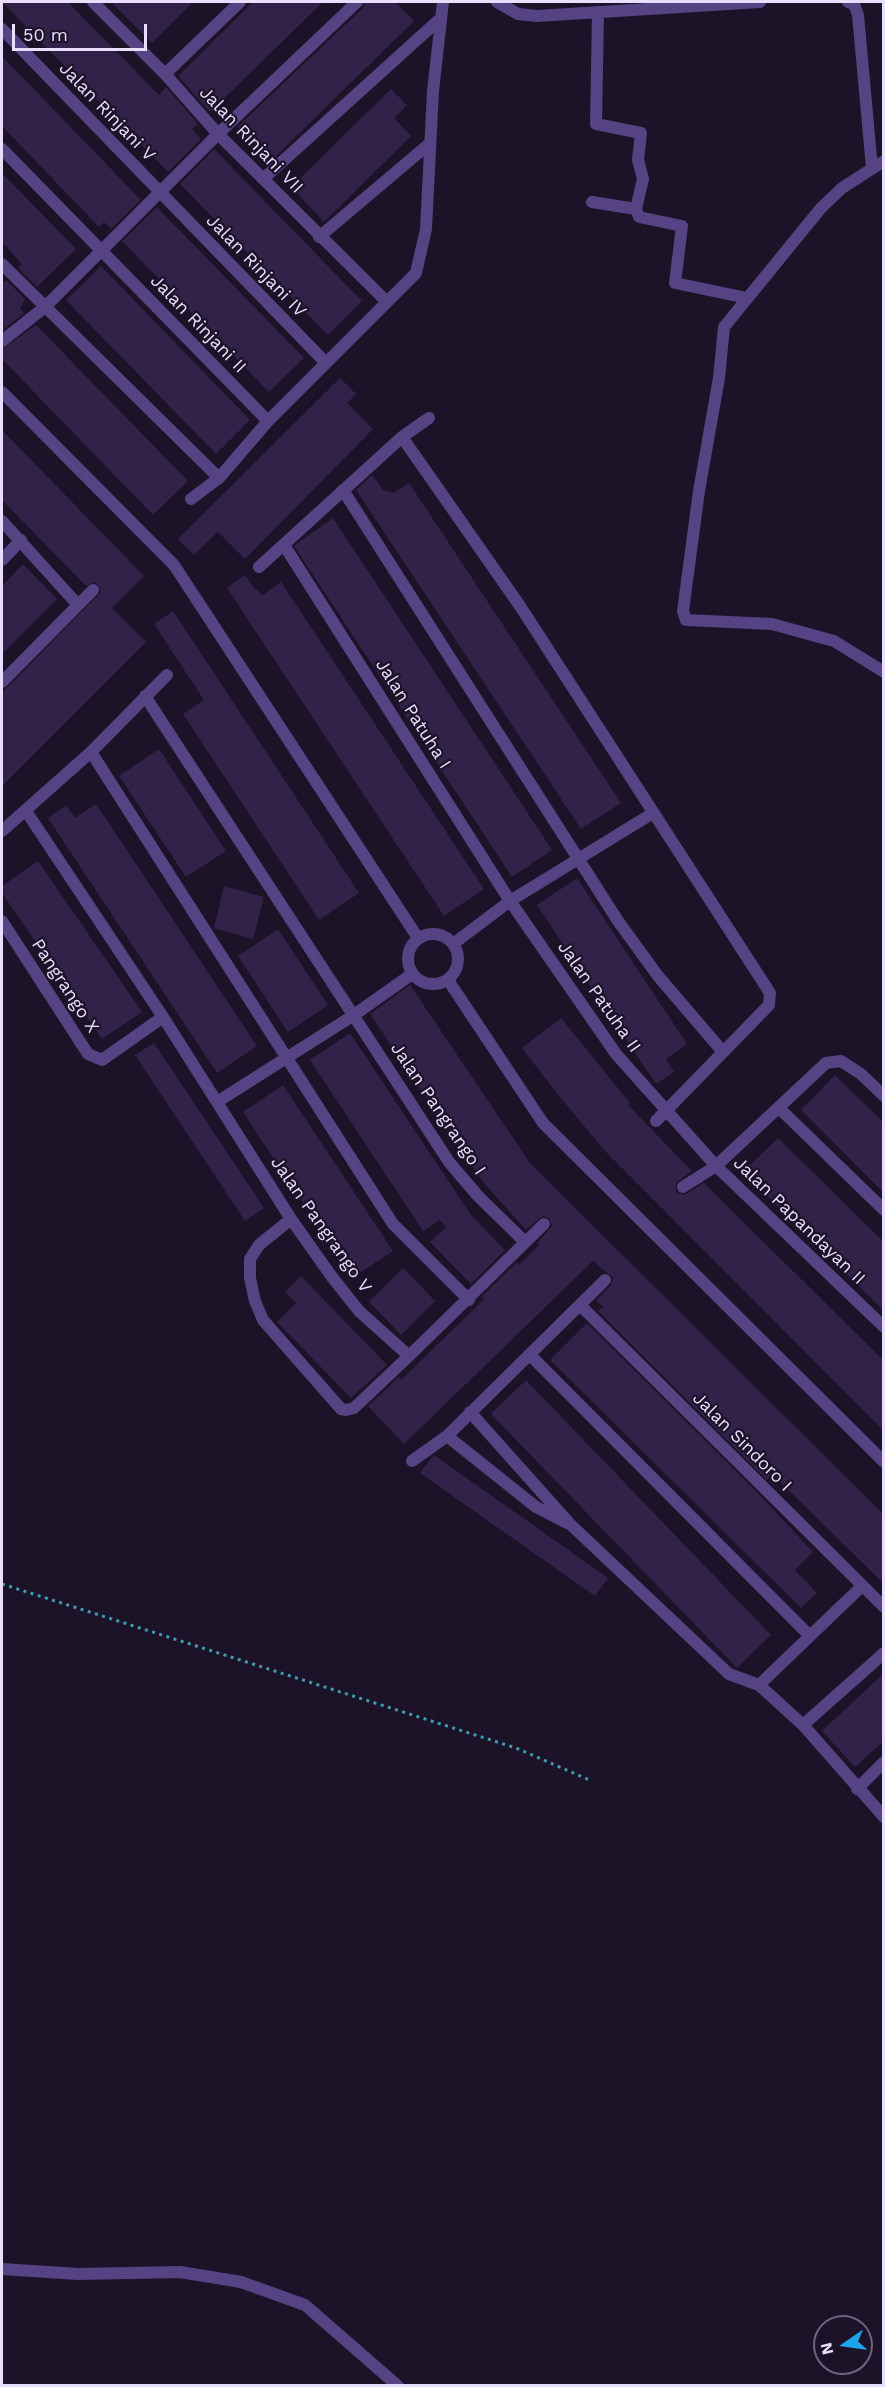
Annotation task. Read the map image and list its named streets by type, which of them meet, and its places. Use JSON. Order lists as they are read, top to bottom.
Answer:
{
  "streets": {
    "street": [
      "Jalan Rinjani V",
      "Jalan Rinjani VII",
      "Jalan Rinjani IV",
      "Jalan Rinjani II",
      "Jalan Patuha I",
      "Pangrango X",
      "Jalan Patuha II",
      "Jalan Pangrango I",
      "Jalan Papandayan II",
      "Jalan Pangrango V",
      "Jalan Sindoro I"
    ]
  },
  "crossings": [
    ["Jalan Rinjani V", "Jalan Rinjani IV"],
    ["Jalan Patuha I", "Jalan Patuha II"],
    ["Pangrango X", "Jalan Pangrango V"],
    ["Jalan Patuha II", "Jalan Papandayan II"]
  ],
  "scale_bar": "50 m",
  "north": "left"
}
